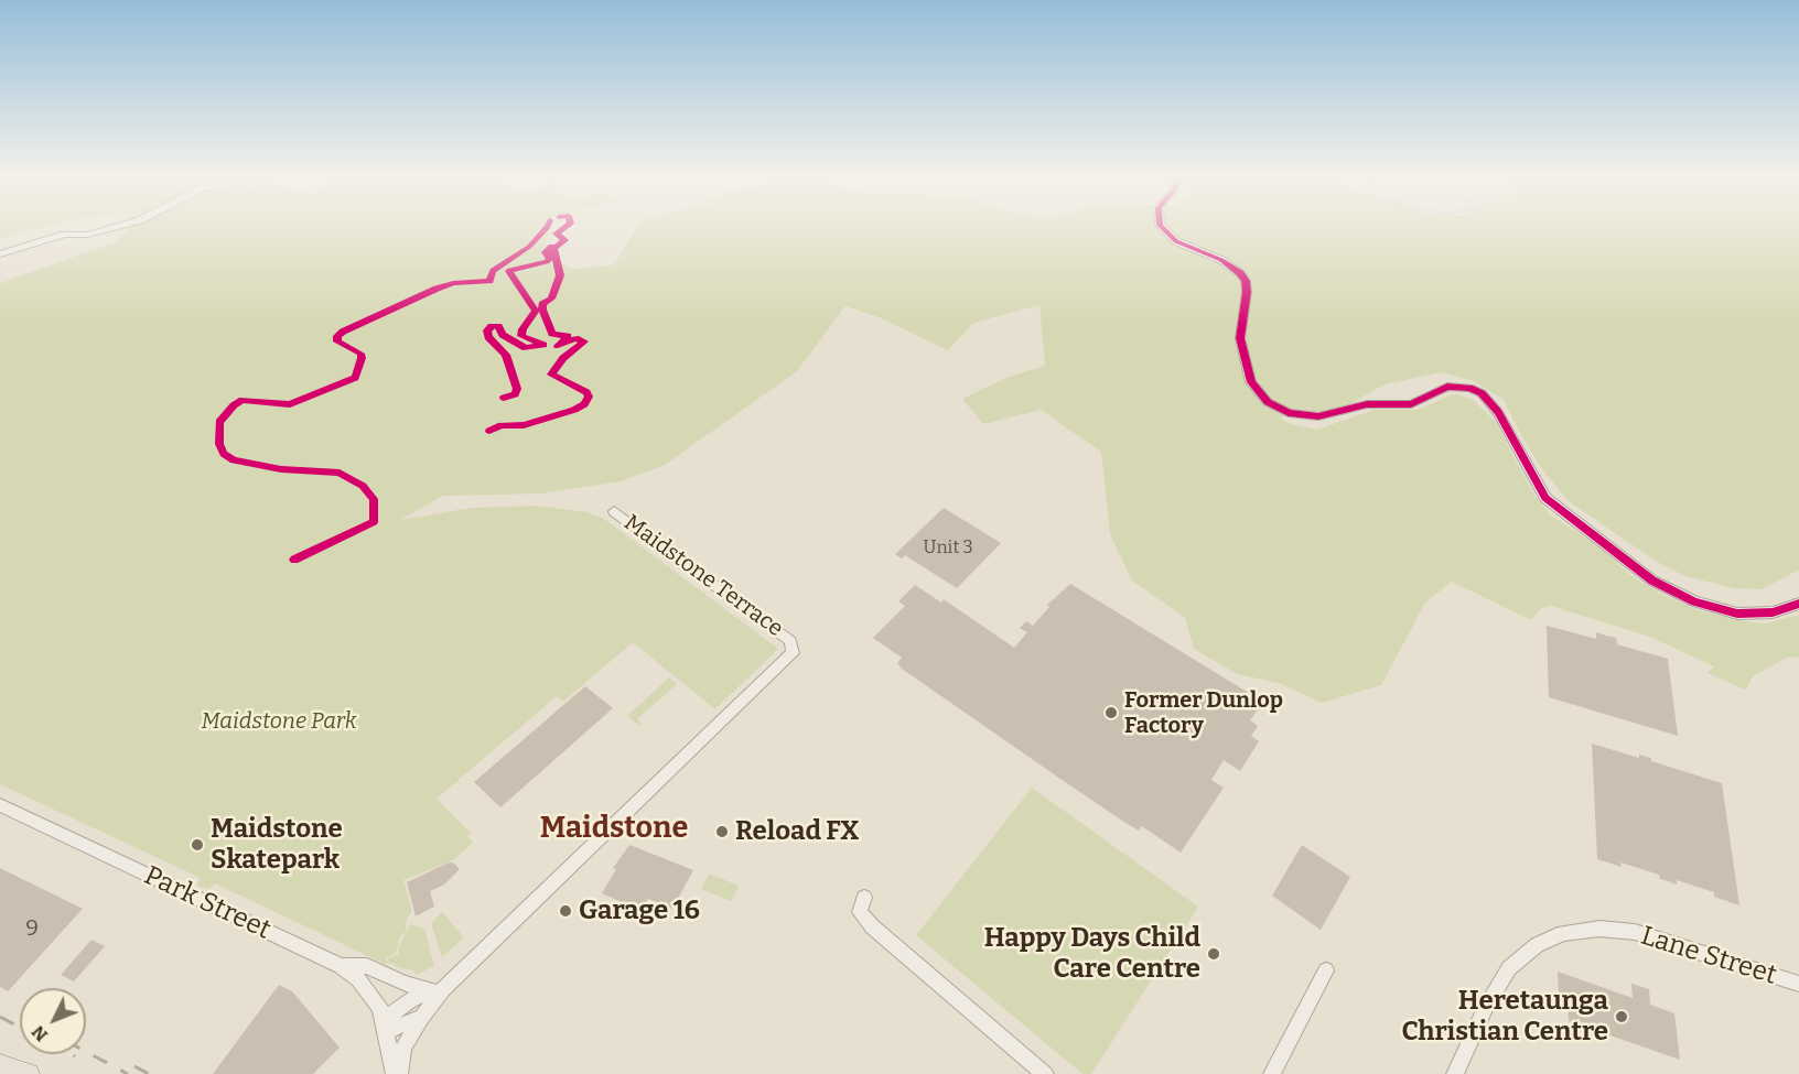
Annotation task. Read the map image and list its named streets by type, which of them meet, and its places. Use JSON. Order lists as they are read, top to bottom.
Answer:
{
  "streets": {
    "street": ["Maidstone Terrace", "Park Street", "Lane Street"]
  },
  "districts": ["Maidstone"],
  "parks": ["Maidstone Park"],
  "places": [
    "Former Dunlop Factory",
    "Reload FX",
    "Maidstone Skatepark",
    "Garage 16",
    "Happy Days Child Care Centre",
    "Heretaunga Christian Centre"
  ],
  "house_numbers": ["Unit 3", "9"],
  "north": "bottom left"
}
